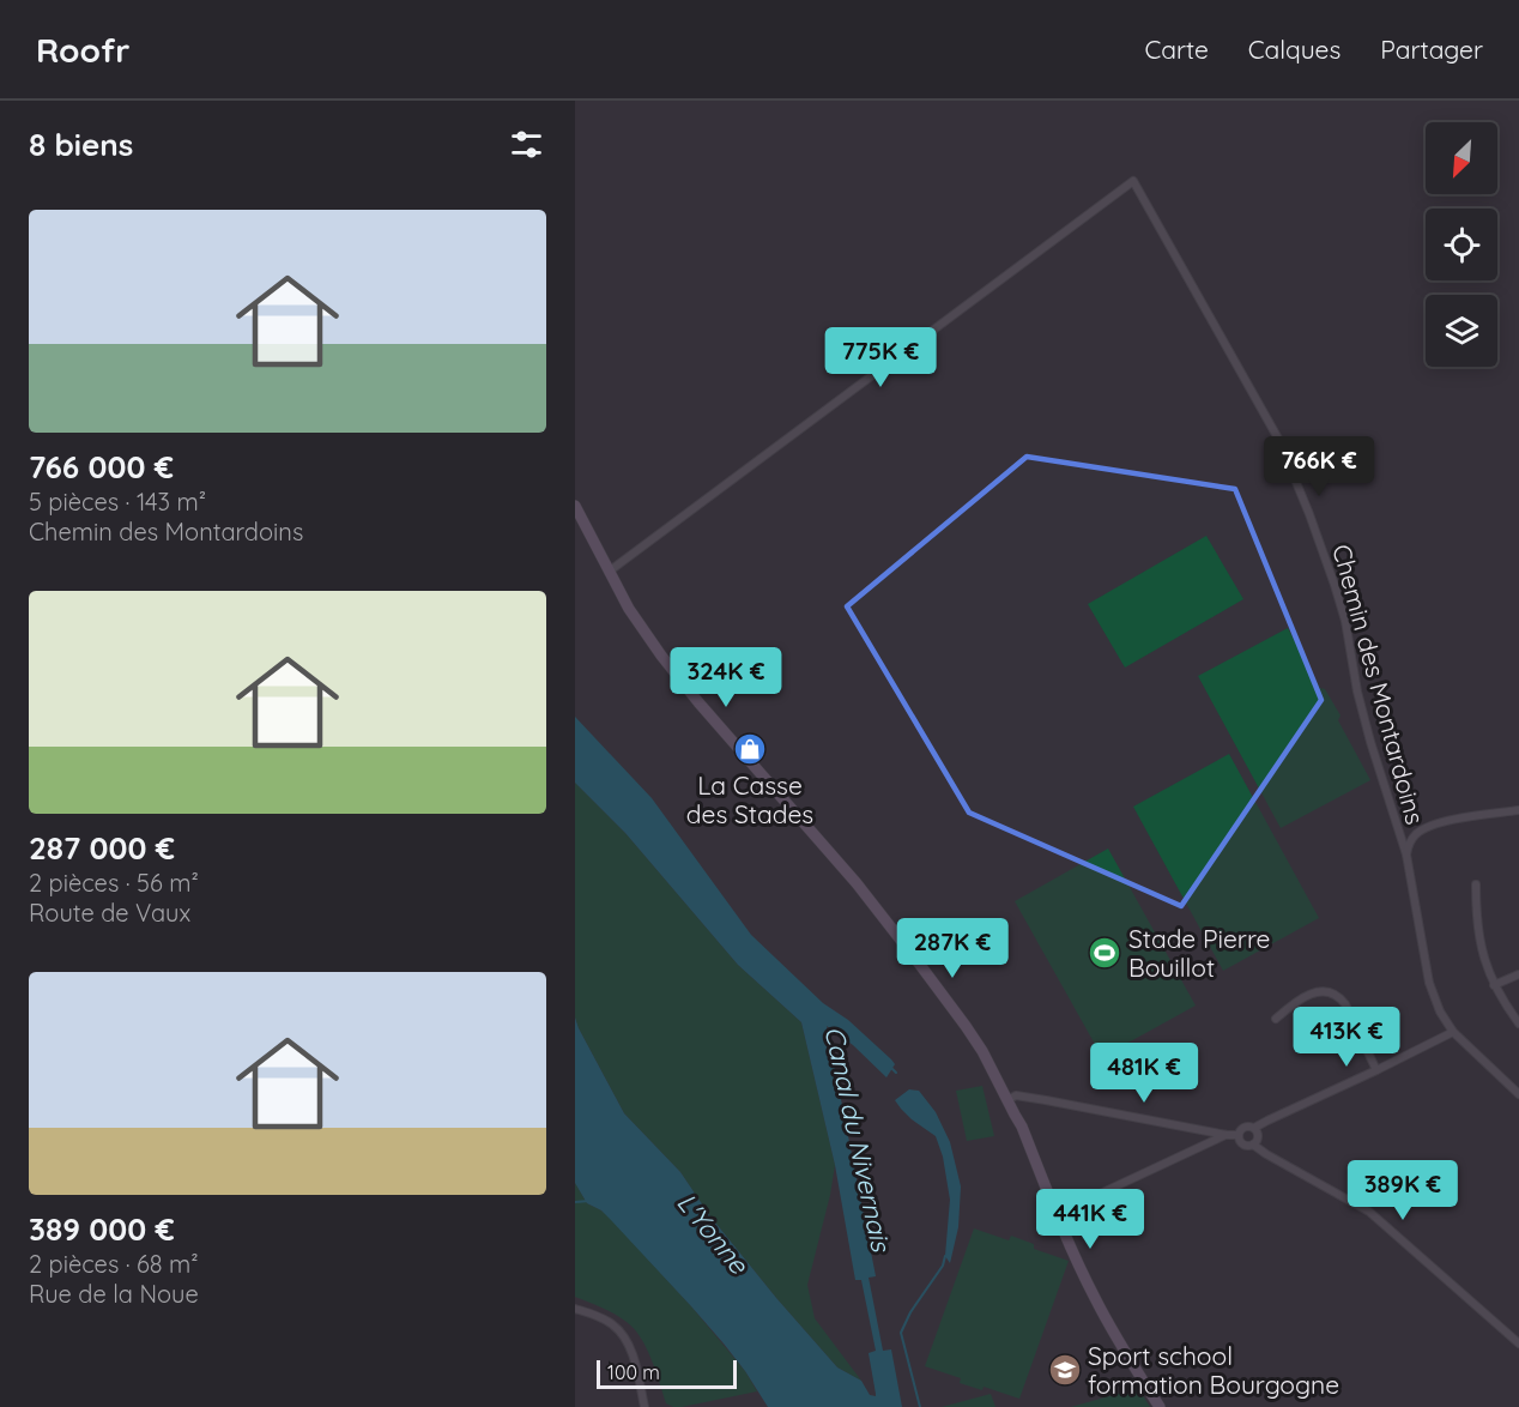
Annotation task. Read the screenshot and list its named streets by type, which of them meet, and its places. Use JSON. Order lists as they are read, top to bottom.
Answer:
{
  "streets": {
    "street": ["Chemin des Montardoins"]
  },
  "water": ["Canal du Nivernais", "L'Yonne"],
  "places": {
    "shop": ["La Casse des Stades"],
    "sports": ["Stade Pierre Bouillot"],
    "school or university": ["Sport school formation Bourgogne"]
  },
  "scale_bar": "100 m",
  "north": "bottom left",
  "page": {
    "header": "Roofr",
    "nav": ["Carte", "Calques", "Partager"],
    "heading": "8 biens",
    "list": [
      {
        "name": "766 000 €",
        "note": "5 pièces · 143 m² · Chemin des Montardoins"
      },
      {
        "name": "287 000 €",
        "note": "2 pièces · 56 m² · Route de Vaux"
      },
      {
        "name": "389 000 €",
        "note": "2 pièces · 68 m² · Rue de la Noue"
      }
    ],
    "price": [
      "775K €",
      "766K €",
      "324K €",
      "287K €",
      "413K €",
      "481K €",
      "389K €",
      "441K €"
    ],
    "scale": "100 m"
  }
}
